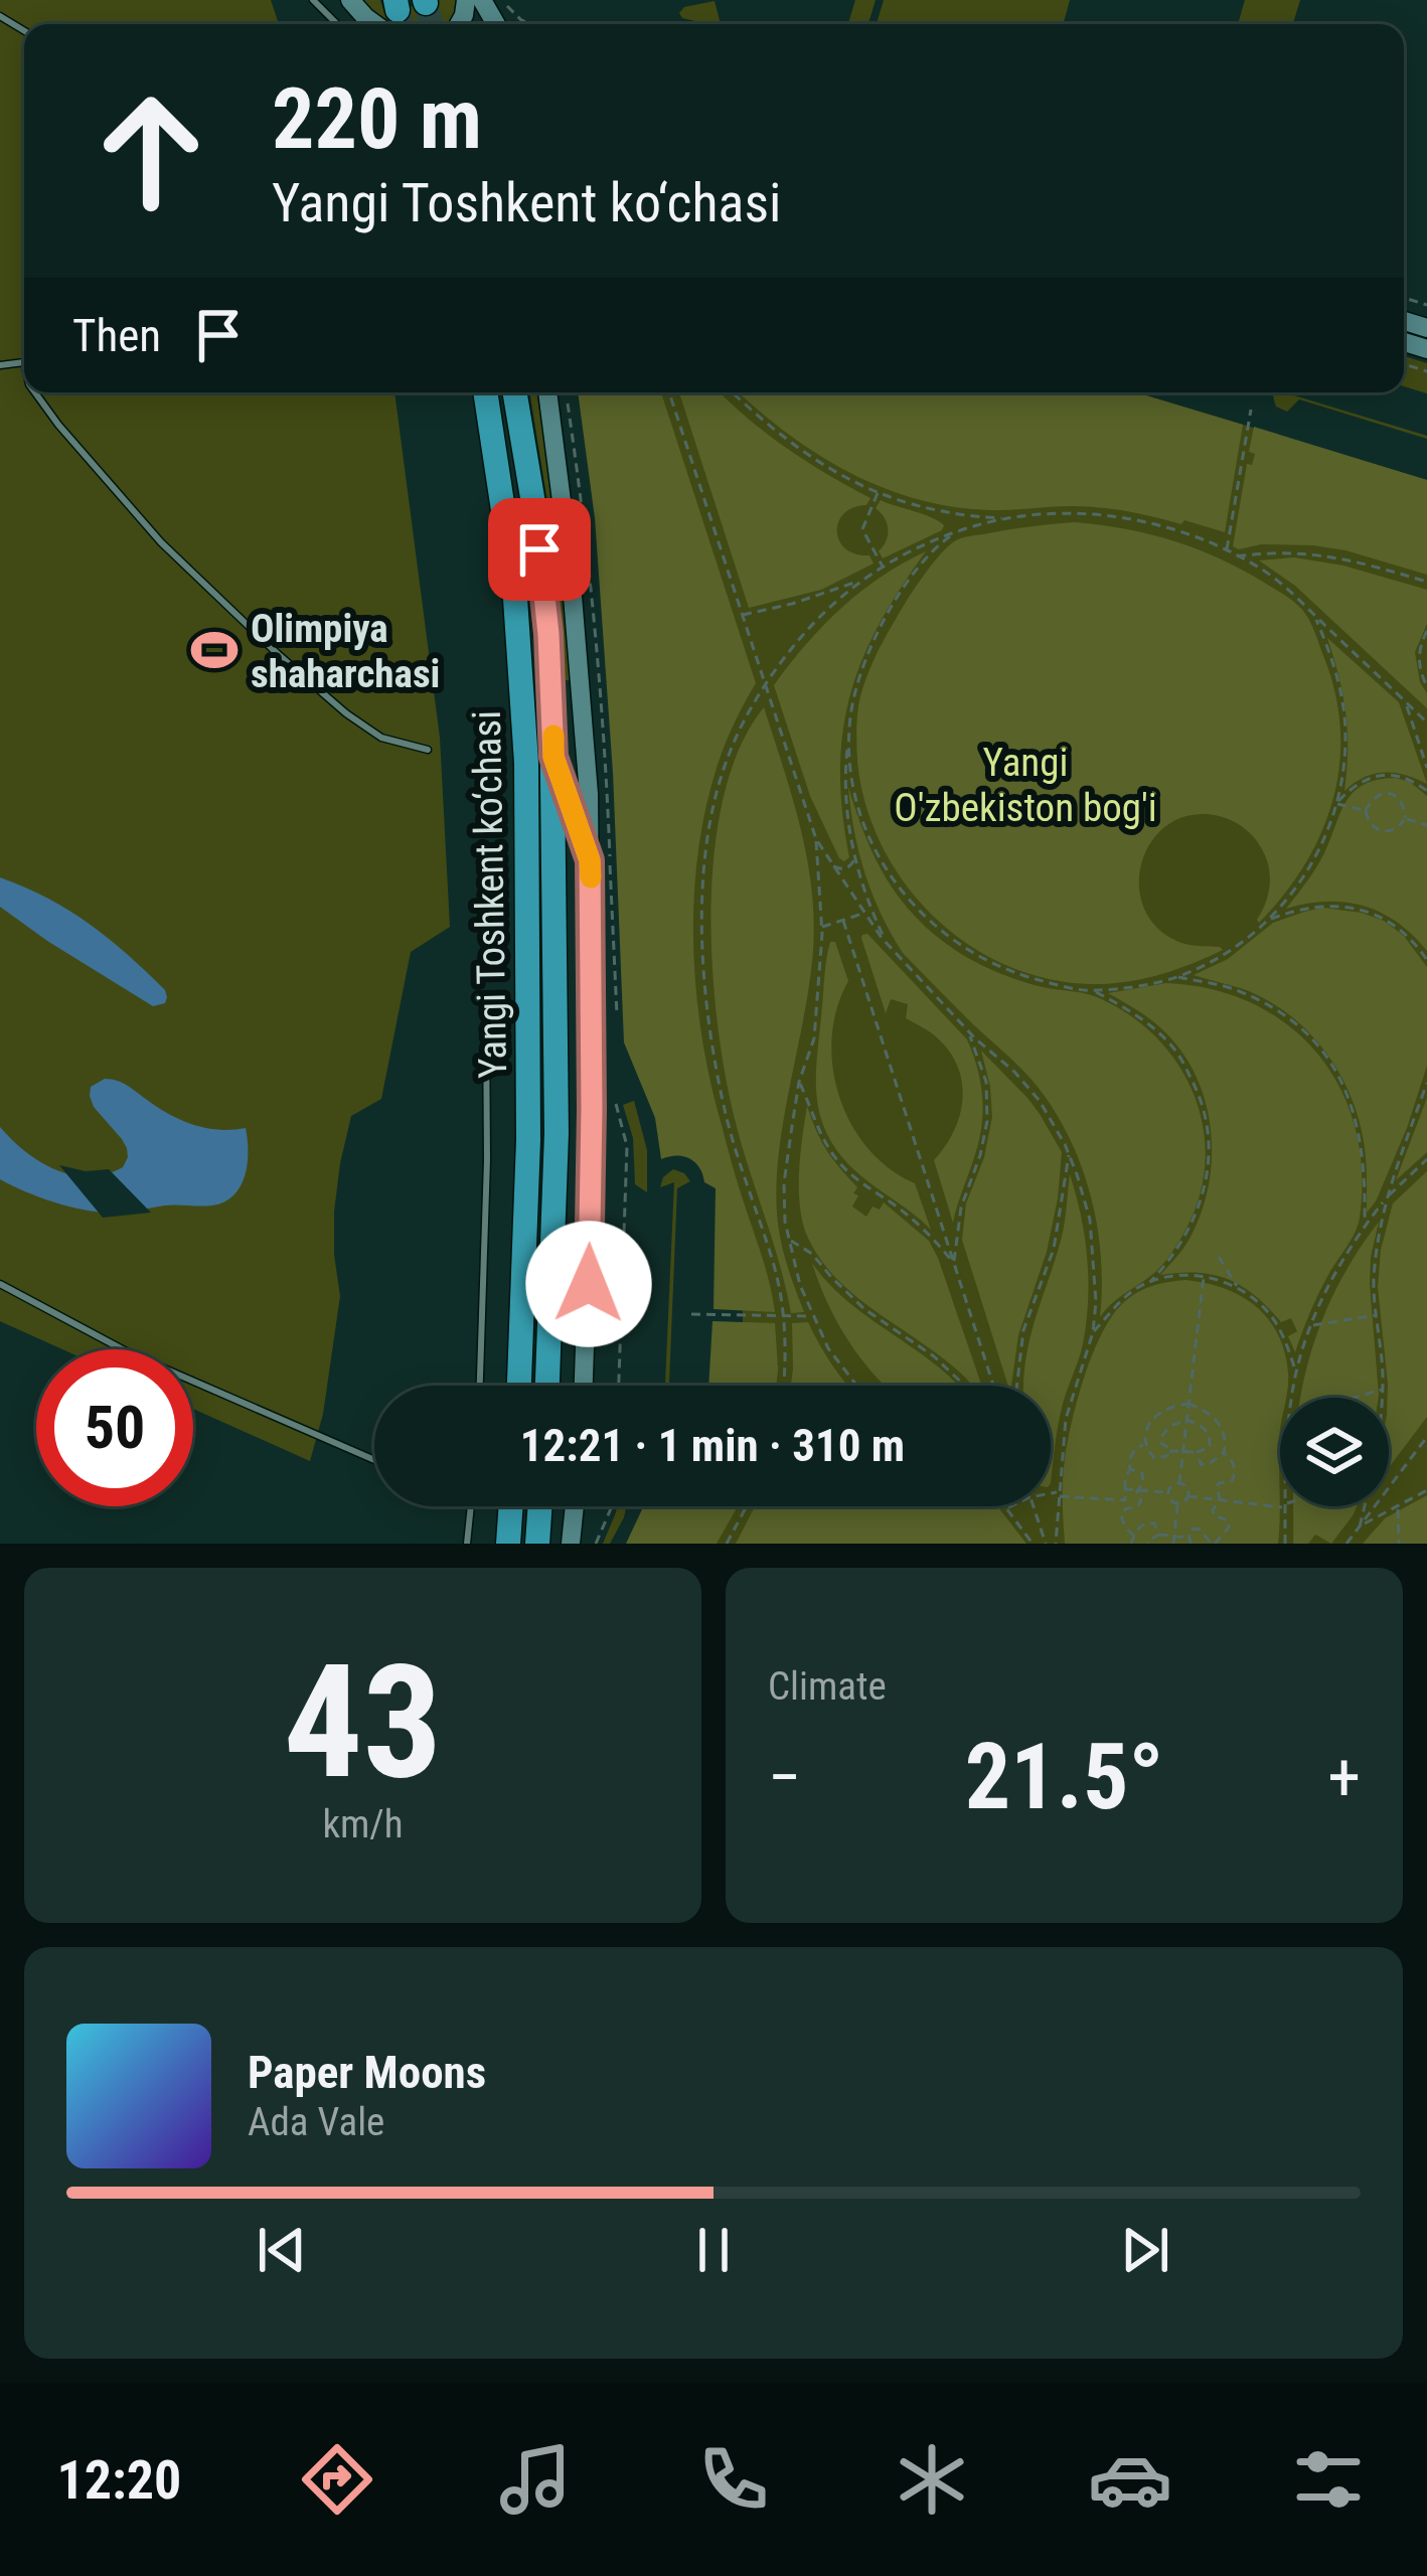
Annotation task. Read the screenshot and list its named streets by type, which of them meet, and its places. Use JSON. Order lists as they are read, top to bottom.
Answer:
{
  "streets": {
    "highway": ["Yangi Toshkent ko‘chasi"]
  },
  "parks": ["Yangi O'zbekiston bog'i"],
  "places": {
    "sports": ["Olimpiya shaharchasi"]
  },
  "page": {
    "turn": ["220 m", "Yangi Toshkent ko‘chasi"],
    "then": "Then",
    "limit": "50",
    "trip": "12:21 · 1 min · 310 m",
    "tile": [
      ["43", "km/h"],
      "Climate"
    ],
    "heat": ["−", "21.5°", "+"],
    "song": ["Paper Moons", "Ada Vale"],
    "tabs": "12:20"
  }
}
